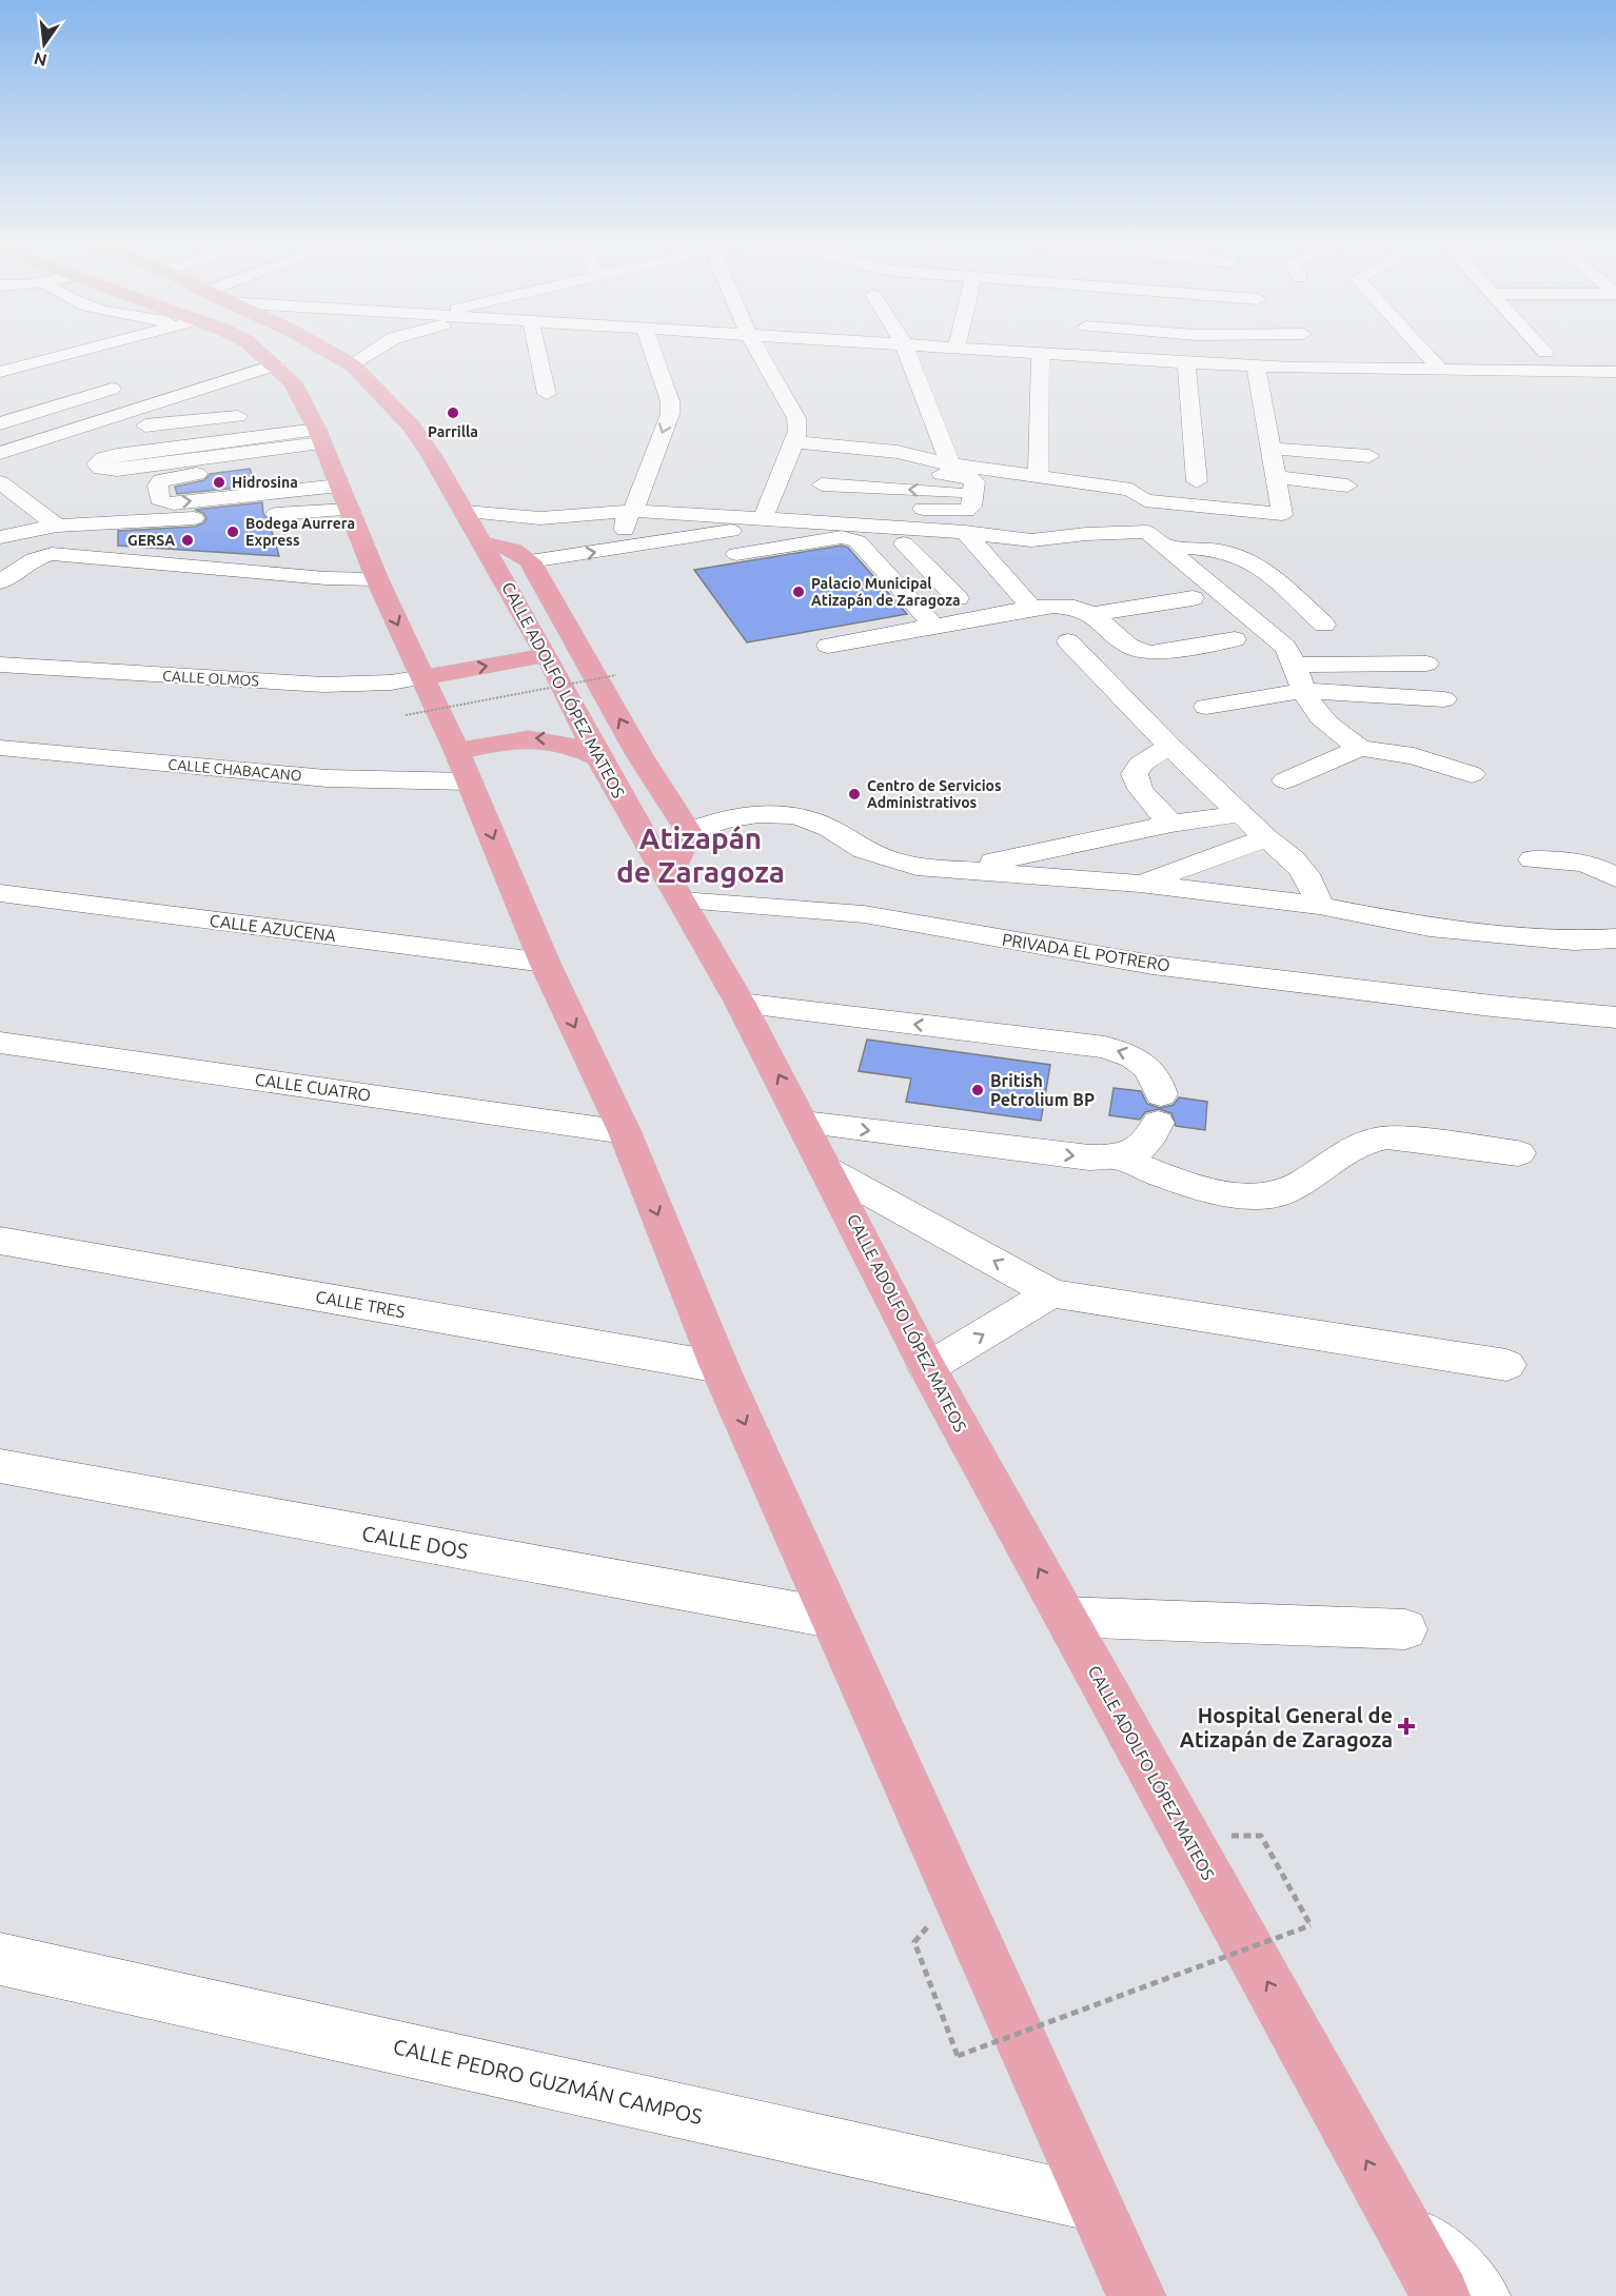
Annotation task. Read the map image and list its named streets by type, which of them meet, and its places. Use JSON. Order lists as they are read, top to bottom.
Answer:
{
  "streets": {
    "main road": ["CALLE ADOLFO LÓPEZ MATEOS"],
    "street": [
      "CALLE OLMOS",
      "CALLE CHABACANO",
      "CALLE AZUCENA",
      "PRIVADA EL POTRERO",
      "CALLE CUATRO",
      "CALLE TRES",
      "CALLE DOS",
      "CALLE PEDRO GUZMÁN CAMPOS"
    ]
  },
  "crossings": [
    ["CALLE ADOLFO LÓPEZ MATEOS", "PRIVADA EL POTRERO"]
  ],
  "districts": ["Atizapán de Zaragoza"],
  "places": {
    "other": [
      "Parrilla",
      "Hidrosina",
      "Bodega Aurrera Express",
      "GERSA",
      "Palacio Municipal Atizapán de Zaragoza",
      "Centro de Servicios Administrativos",
      "British Petrolium BP"
    ],
    "health": ["Hospital General de Atizapán de Zaragoza"]
  },
  "north": "bottom"
}
